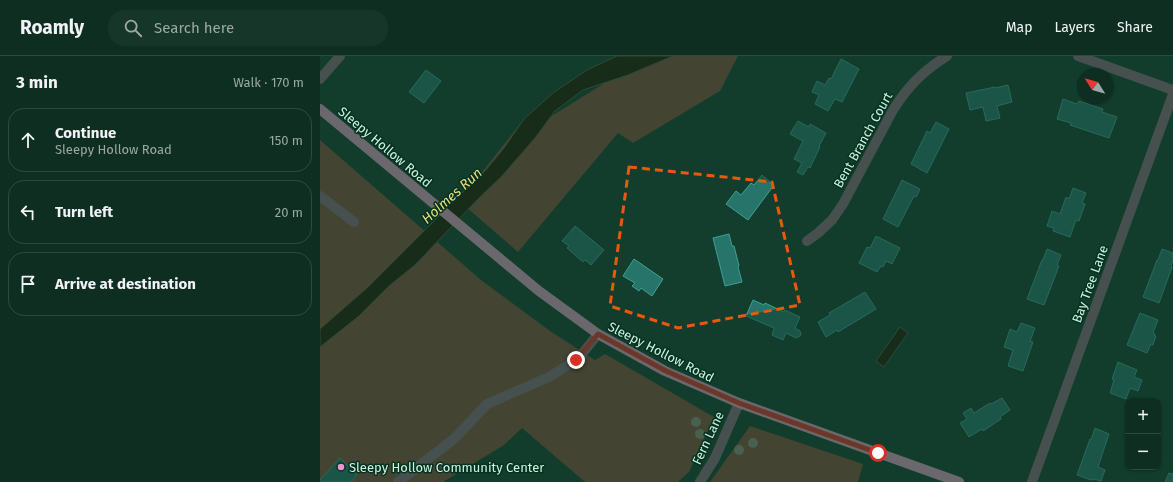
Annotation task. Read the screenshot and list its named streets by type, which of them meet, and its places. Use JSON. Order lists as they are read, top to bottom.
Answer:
{
  "streets": {
    "main road": ["Sleepy Hollow Road"],
    "street": ["Bent Branch Court", "Bay Tree Lane", "Fern Lane"]
  },
  "crossings": [
    ["Sleepy Hollow Road", "Fern Lane"]
  ],
  "water": ["Holmes Run"],
  "places": ["Sleepy Hollow Community Center"],
  "north": "top left",
  "page": {
    "header": "Roamly",
    "search": "Search here",
    "nav": ["Map", "Layers", "Share"],
    "heading": ["3 min", "Walk · 170 m"],
    "list": [
      ["Continue", "Sleepy Hollow Road", "150 m"],
      ["Turn left", "20 m"],
      "Arrive at destination"
    ],
    "map_buttons": ["+", "−"]
  }
}
